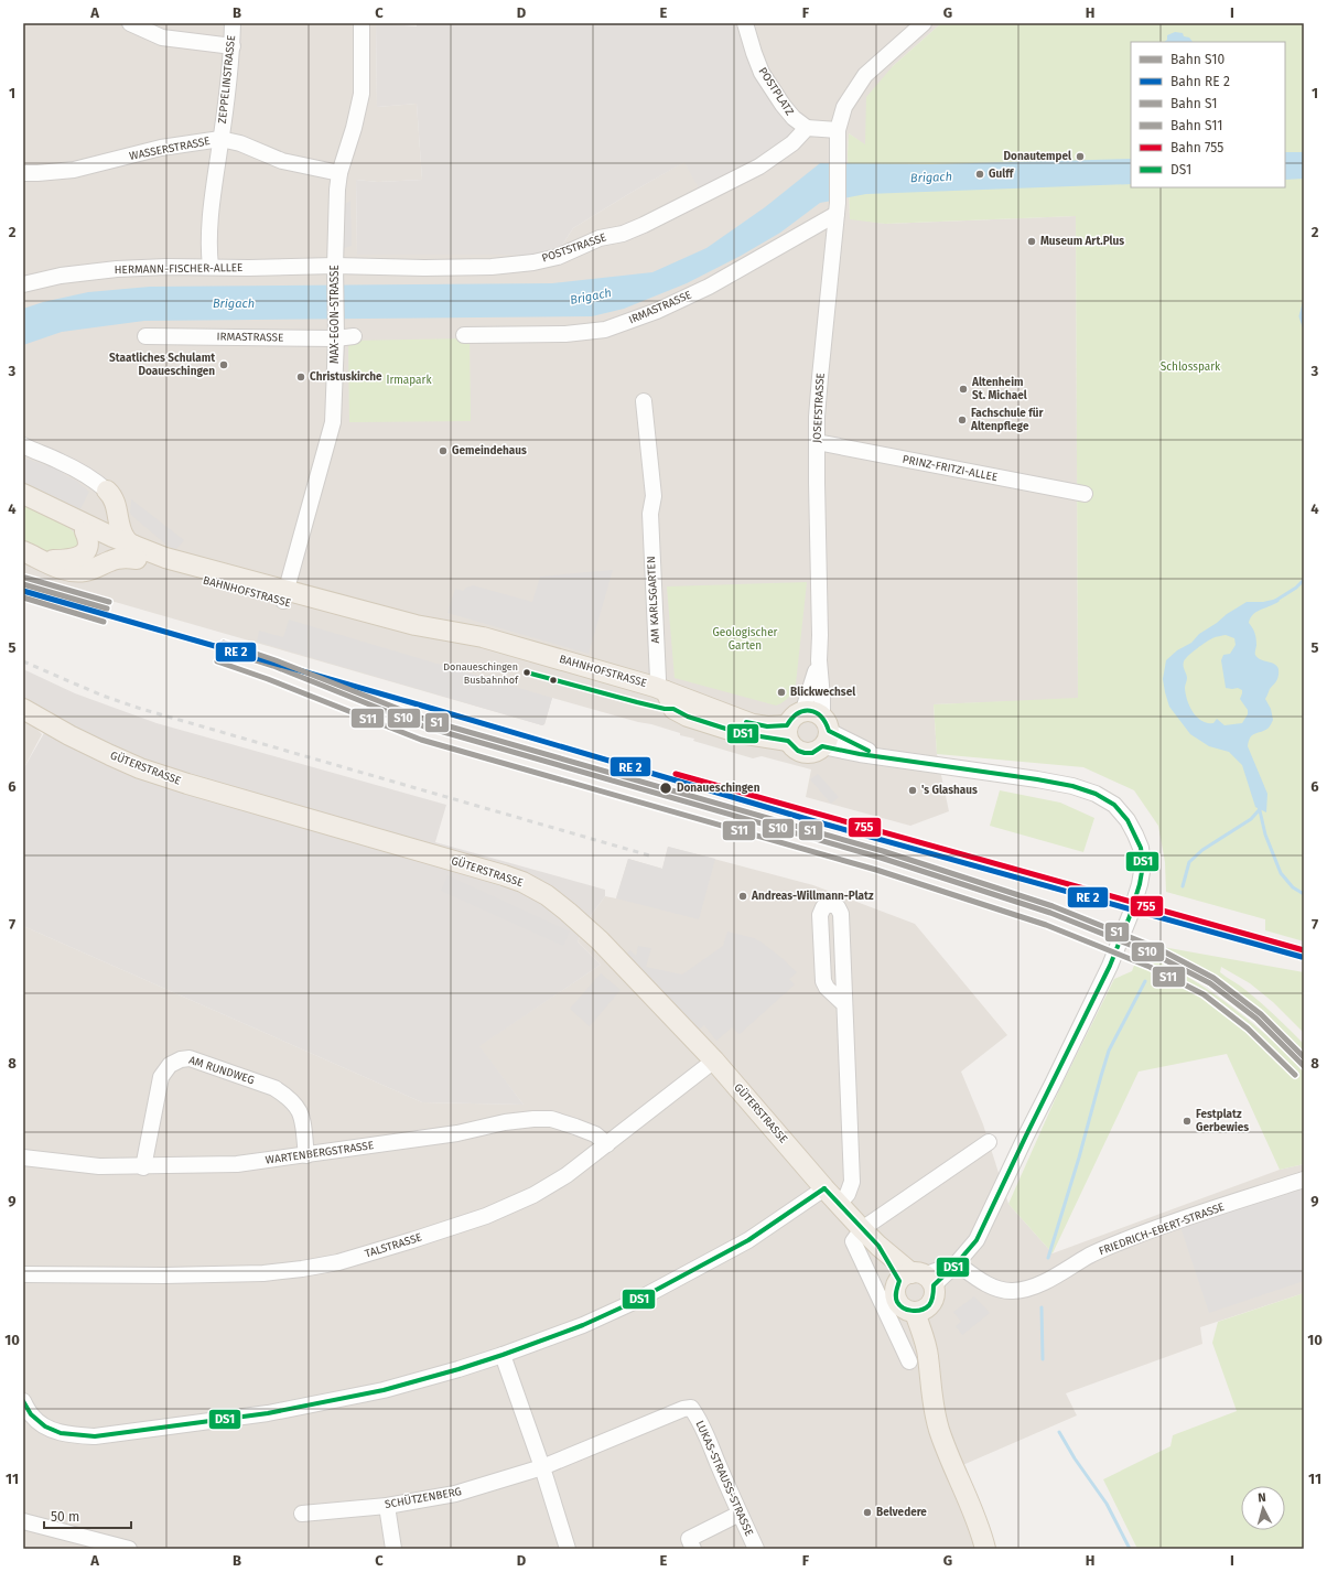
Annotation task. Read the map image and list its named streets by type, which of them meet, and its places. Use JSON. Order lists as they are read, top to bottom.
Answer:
{
  "streets": {
    "main road": ["BAHNHOFSTRASSE", "GÜTERSTRASSE"],
    "street": [
      "ZEPPELINSTRASSE",
      "POSTPLATZ",
      "WASSERSTRASSE",
      "POSTSTRASSE",
      "HERMANN-FISCHER-ALLEE",
      "IRMASTRASSE",
      "MAX-EGON-STRASSE",
      "JOSEFSTRASSE",
      "PRINZ-FRITZI-ALLEE",
      "AM KARLSGARTEN",
      "AM RUNDWEG",
      "WARTENBERGSTRASSE",
      "FRIEDRICH-EBERT-STRASSE",
      "TALSTRASSE",
      "LUKAS-STRAUSS-STRASSE",
      "SCHÜTZENBERG"
    ]
  },
  "crossings": [
    ["ZEPPELINSTRASSE", "WASSERSTRASSE"],
    ["ZEPPELINSTRASSE", "HERMANN-FISCHER-ALLEE"],
    ["POSTPLATZ", "POSTSTRASSE"],
    ["WASSERSTRASSE", "MAX-EGON-STRASSE"],
    ["POSTSTRASSE", "HERMANN-FISCHER-ALLEE"],
    ["POSTSTRASSE", "MAX-EGON-STRASSE"],
    ["HERMANN-FISCHER-ALLEE", "MAX-EGON-STRASSE"],
    ["IRMASTRASSE", "MAX-EGON-STRASSE"],
    ["IRMASTRASSE", "JOSEFSTRASSE"],
    ["MAX-EGON-STRASSE", "BAHNHOFSTRASSE"],
    ["JOSEFSTRASSE", "PRINZ-FRITZI-ALLEE"],
    ["BAHNHOFSTRASSE", "AM KARLSGARTEN"],
    ["GÜTERSTRASSE", "TALSTRASSE"],
    ["AM RUNDWEG", "WARTENBERGSTRASSE"],
    ["WARTENBERGSTRASSE", "TALSTRASSE"],
    ["LUKAS-STRAUSS-STRASSE", "SCHÜTZENBERG"]
  ],
  "water": ["Brigach"],
  "parks": ["Schlosspark", "Irmapark", "Geologischer Garten"],
  "places": [
    "Donautempel",
    "Gulff",
    "Museum Art.Plus",
    "Staatliches Schulamt Doaueschingen",
    "Christuskirche",
    "Altenheim St. Michael",
    "Fachschule für Altenpflege",
    "Gemeindehaus",
    "Donaueschingen Busbahnhof",
    "Blickwechsel",
    "Donaueschingen",
    "'s Glashaus",
    "Andreas-Willmann-Platz",
    "Festplatz Gerbewies",
    "Belvedere"
  ],
  "lines": [
    "rail line S1",
    "rail line S10",
    "rail line S11",
    "transit line DS1",
    "rail line 755"
  ],
  "legend": [
    "Bahn S10",
    "Bahn RE 2",
    "Bahn S1",
    "Bahn S11",
    "Bahn 755",
    "DS1"
  ],
  "scale_bar": "50 m",
  "north": "top",
  "grid": {
    "columns": [
      "A",
      "B",
      "C",
      "D",
      "E",
      "F",
      "G",
      "H",
      "I"
    ],
    "rows": [
      "1",
      "2",
      "3",
      "4",
      "5",
      "6",
      "7",
      "8",
      "9",
      "10",
      "11"
    ]
  }
}
